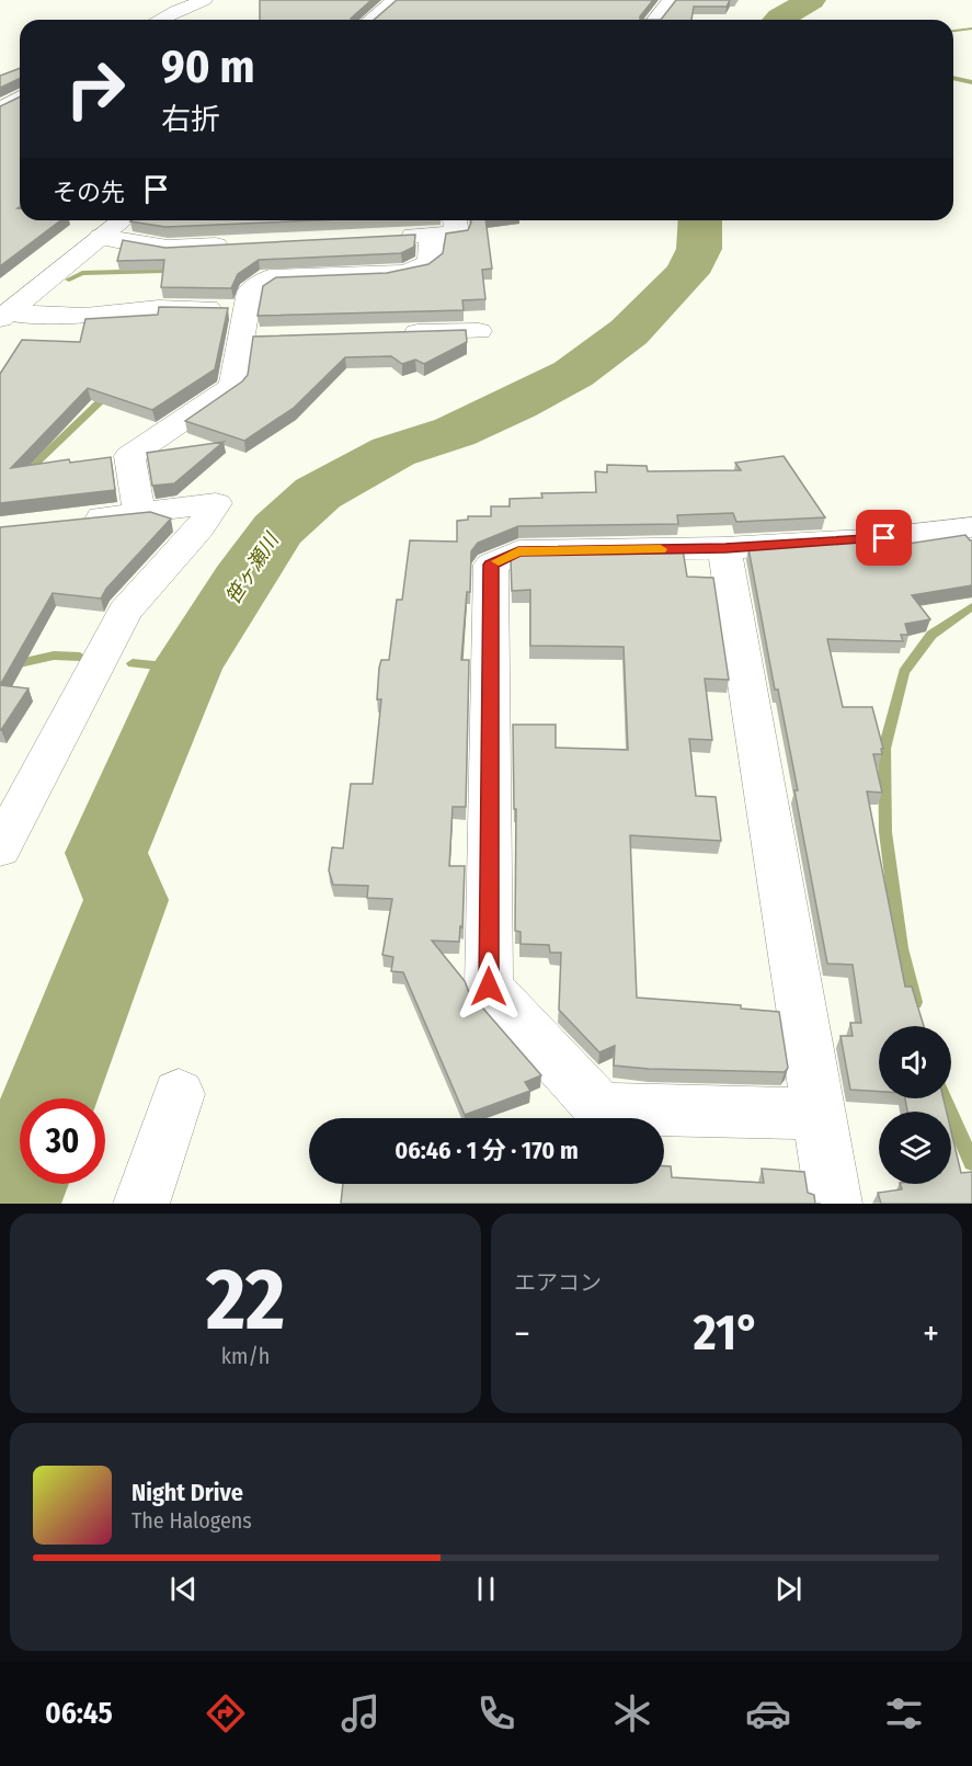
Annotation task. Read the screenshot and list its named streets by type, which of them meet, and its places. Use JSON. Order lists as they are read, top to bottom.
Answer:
{
  "water": ["笹ヶ瀬川"],
  "page": {
    "turn": ["90 m", "右折"],
    "then": "その先",
    "limit": "30",
    "trip": "06:46 · 1 分 · 170 m",
    "tile": [
      ["22", "km/h"],
      "エアコン"
    ],
    "heat": ["−", "21°", "+"],
    "song": ["Night Drive", "The Halogens"],
    "tabs": "06:45"
  }
}
